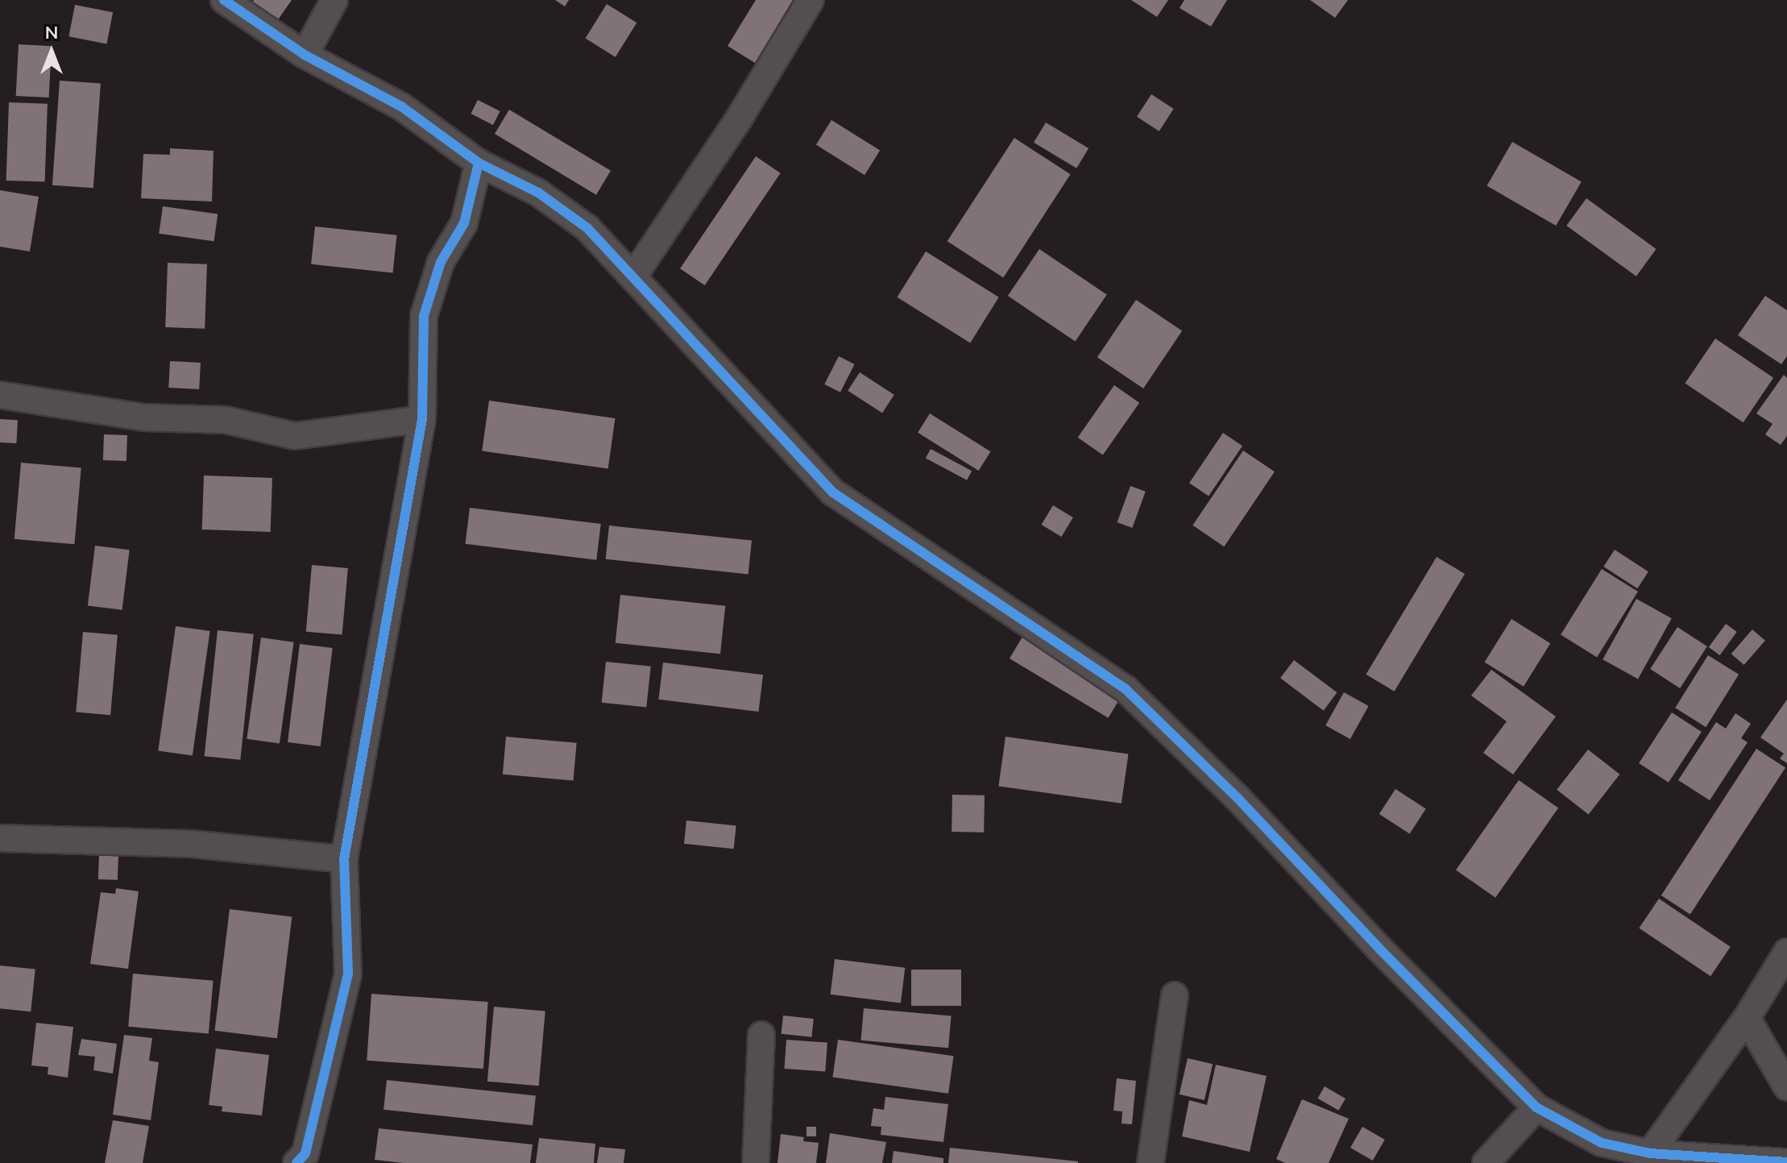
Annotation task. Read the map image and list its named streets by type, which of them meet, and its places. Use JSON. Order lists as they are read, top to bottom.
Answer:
{
  "north": "top"
}
